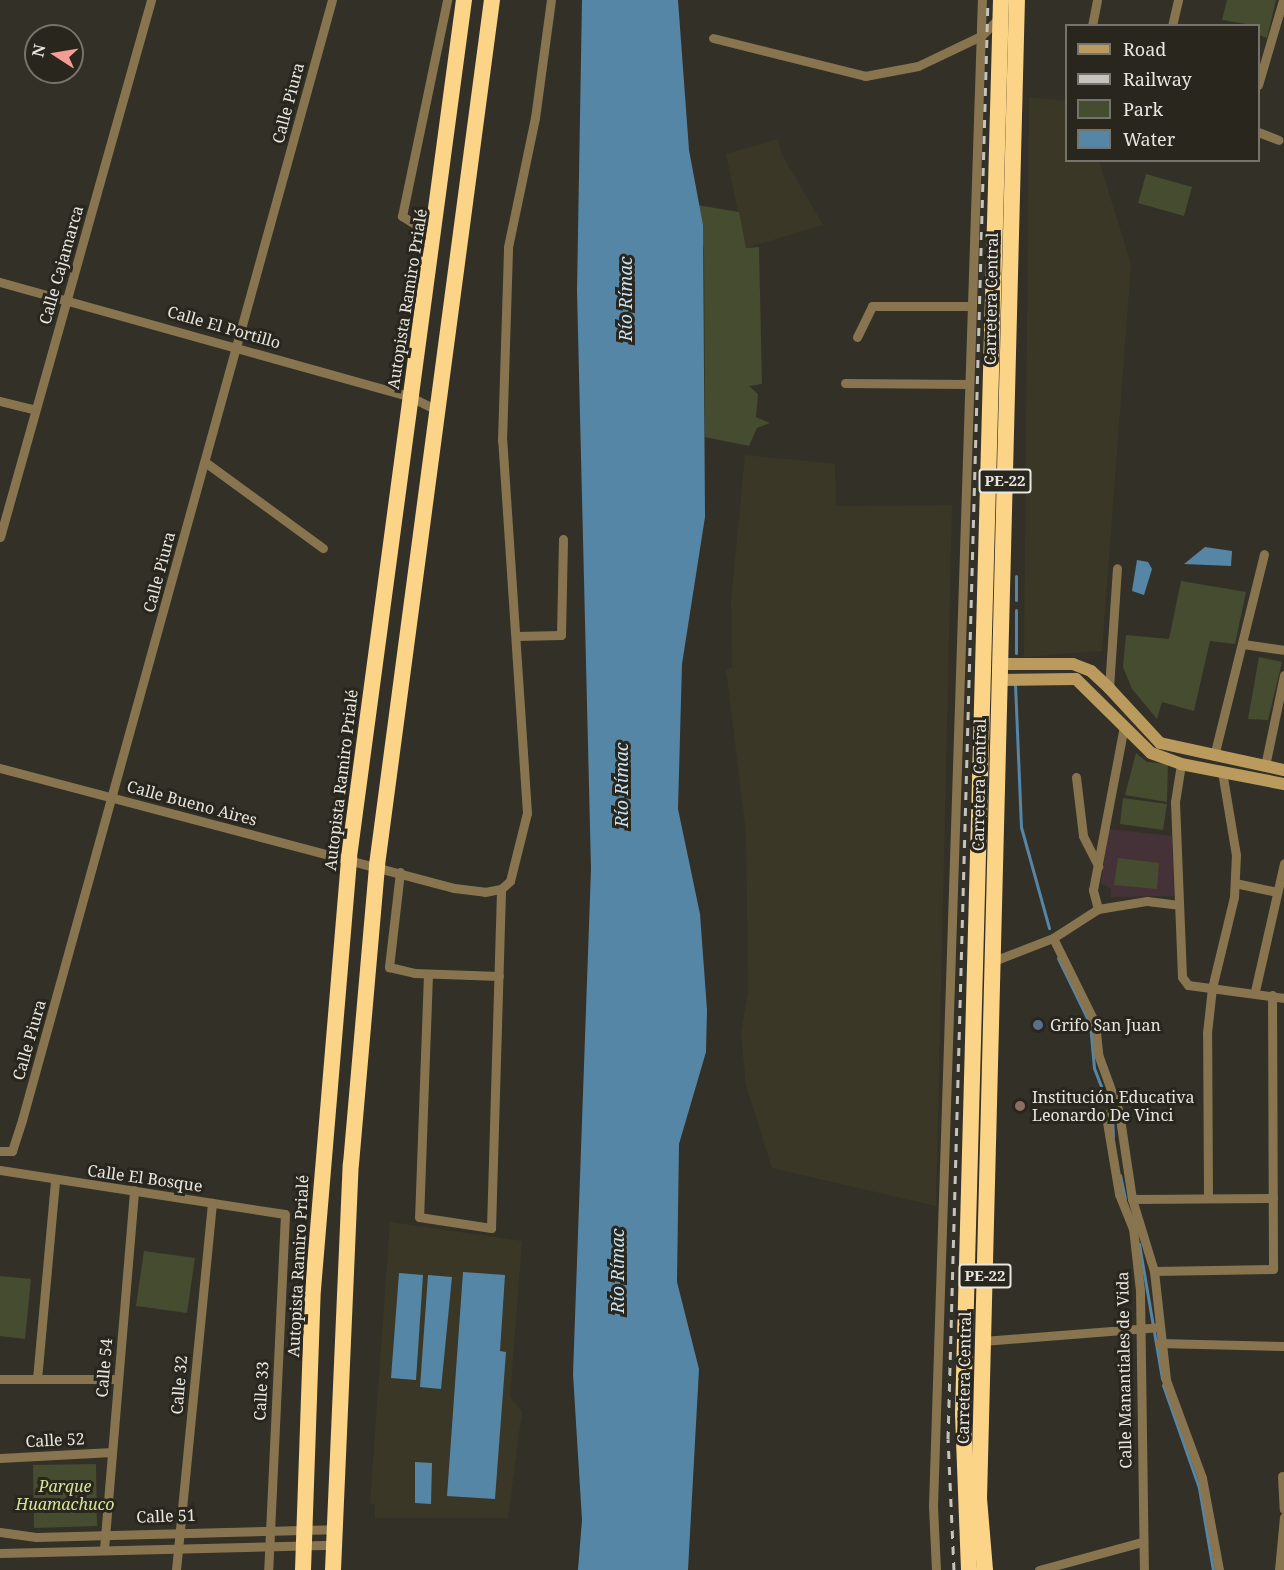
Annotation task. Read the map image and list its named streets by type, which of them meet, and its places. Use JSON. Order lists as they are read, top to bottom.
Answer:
{
  "streets": {
    "highway": ["Autopista Ramiro Prialé", "Carretera Central", "PE-22"],
    "street": [
      "Calle Piura",
      "Calle Cajamarca",
      "Calle El Portillo",
      "Calle Bueno Aires",
      "Calle El Bosque",
      "Calle 54",
      "Calle Manantiales de Vida",
      "Calle 32",
      "Calle 33",
      "Calle 52",
      "Calle 51"
    ]
  },
  "crossings": [
    ["Calle Piura", "Calle El Portillo"],
    ["Calle Piura", "Calle Bueno Aires"],
    ["Calle Cajamarca", "Calle El Portillo"],
    ["Autopista Ramiro Prialé", "Calle El Portillo"],
    ["Autopista Ramiro Prialé", "Calle Bueno Aires"],
    ["Autopista Ramiro Prialé", "Calle 51"],
    ["Calle El Bosque", "Calle 54"],
    ["Calle El Bosque", "Calle 32"],
    ["Calle El Bosque", "Calle 33"],
    ["Calle 54", "Calle 52"],
    ["Calle 54", "Calle 51"],
    ["Calle 32", "Calle 51"],
    ["Calle 33", "Calle 51"]
  ],
  "water": ["Río Rímac"],
  "parks": ["Parque Huamachuco"],
  "places": ["Grifo San Juan", "Institución Educativa Leonardo De Vinci"],
  "legend": [
    "Road",
    "Railway",
    "Park",
    "Water"
  ],
  "north": "left"
}
